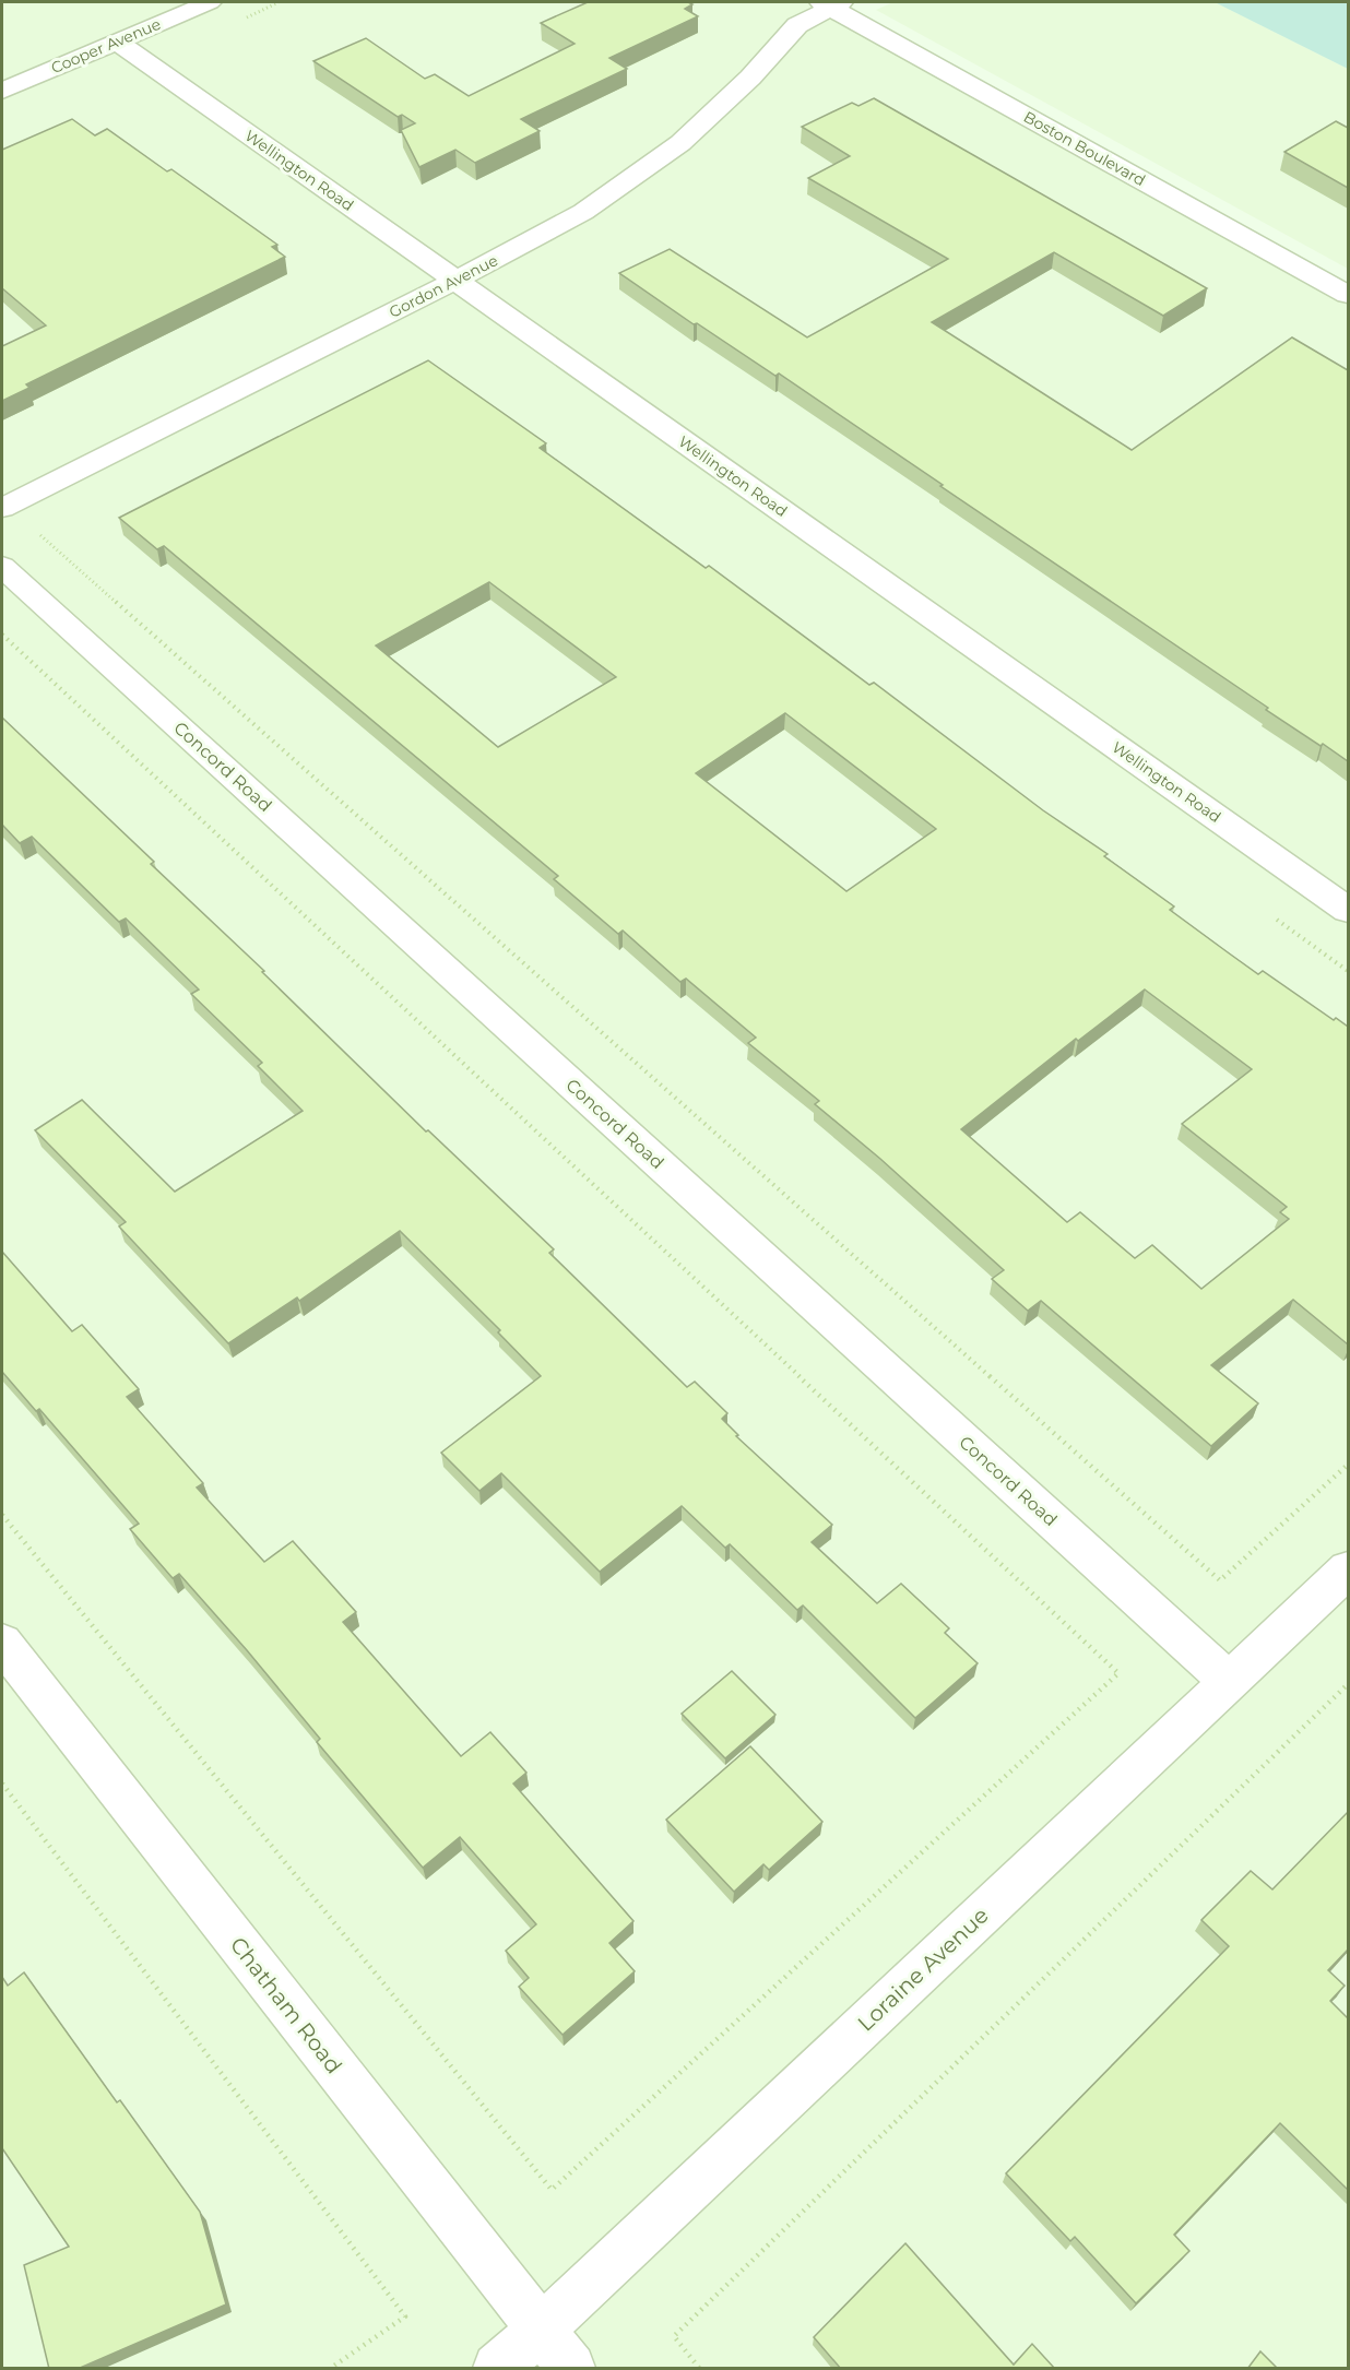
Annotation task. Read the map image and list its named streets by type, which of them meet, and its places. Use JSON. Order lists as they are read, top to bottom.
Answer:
{
  "streets": {
    "street": [
      "Cooper Avenue",
      "Boston Boulevard",
      "Wellington Road",
      "Gordon Avenue",
      "Concord Road",
      "Loraine Avenue",
      "Chatham Road"
    ]
  },
  "crossings": [
    ["Cooper Avenue", "Wellington Road"],
    ["Boston Boulevard", "Gordon Avenue"],
    ["Wellington Road", "Gordon Avenue"],
    ["Concord Road", "Loraine Avenue"],
    ["Loraine Avenue", "Chatham Road"]
  ]
}
